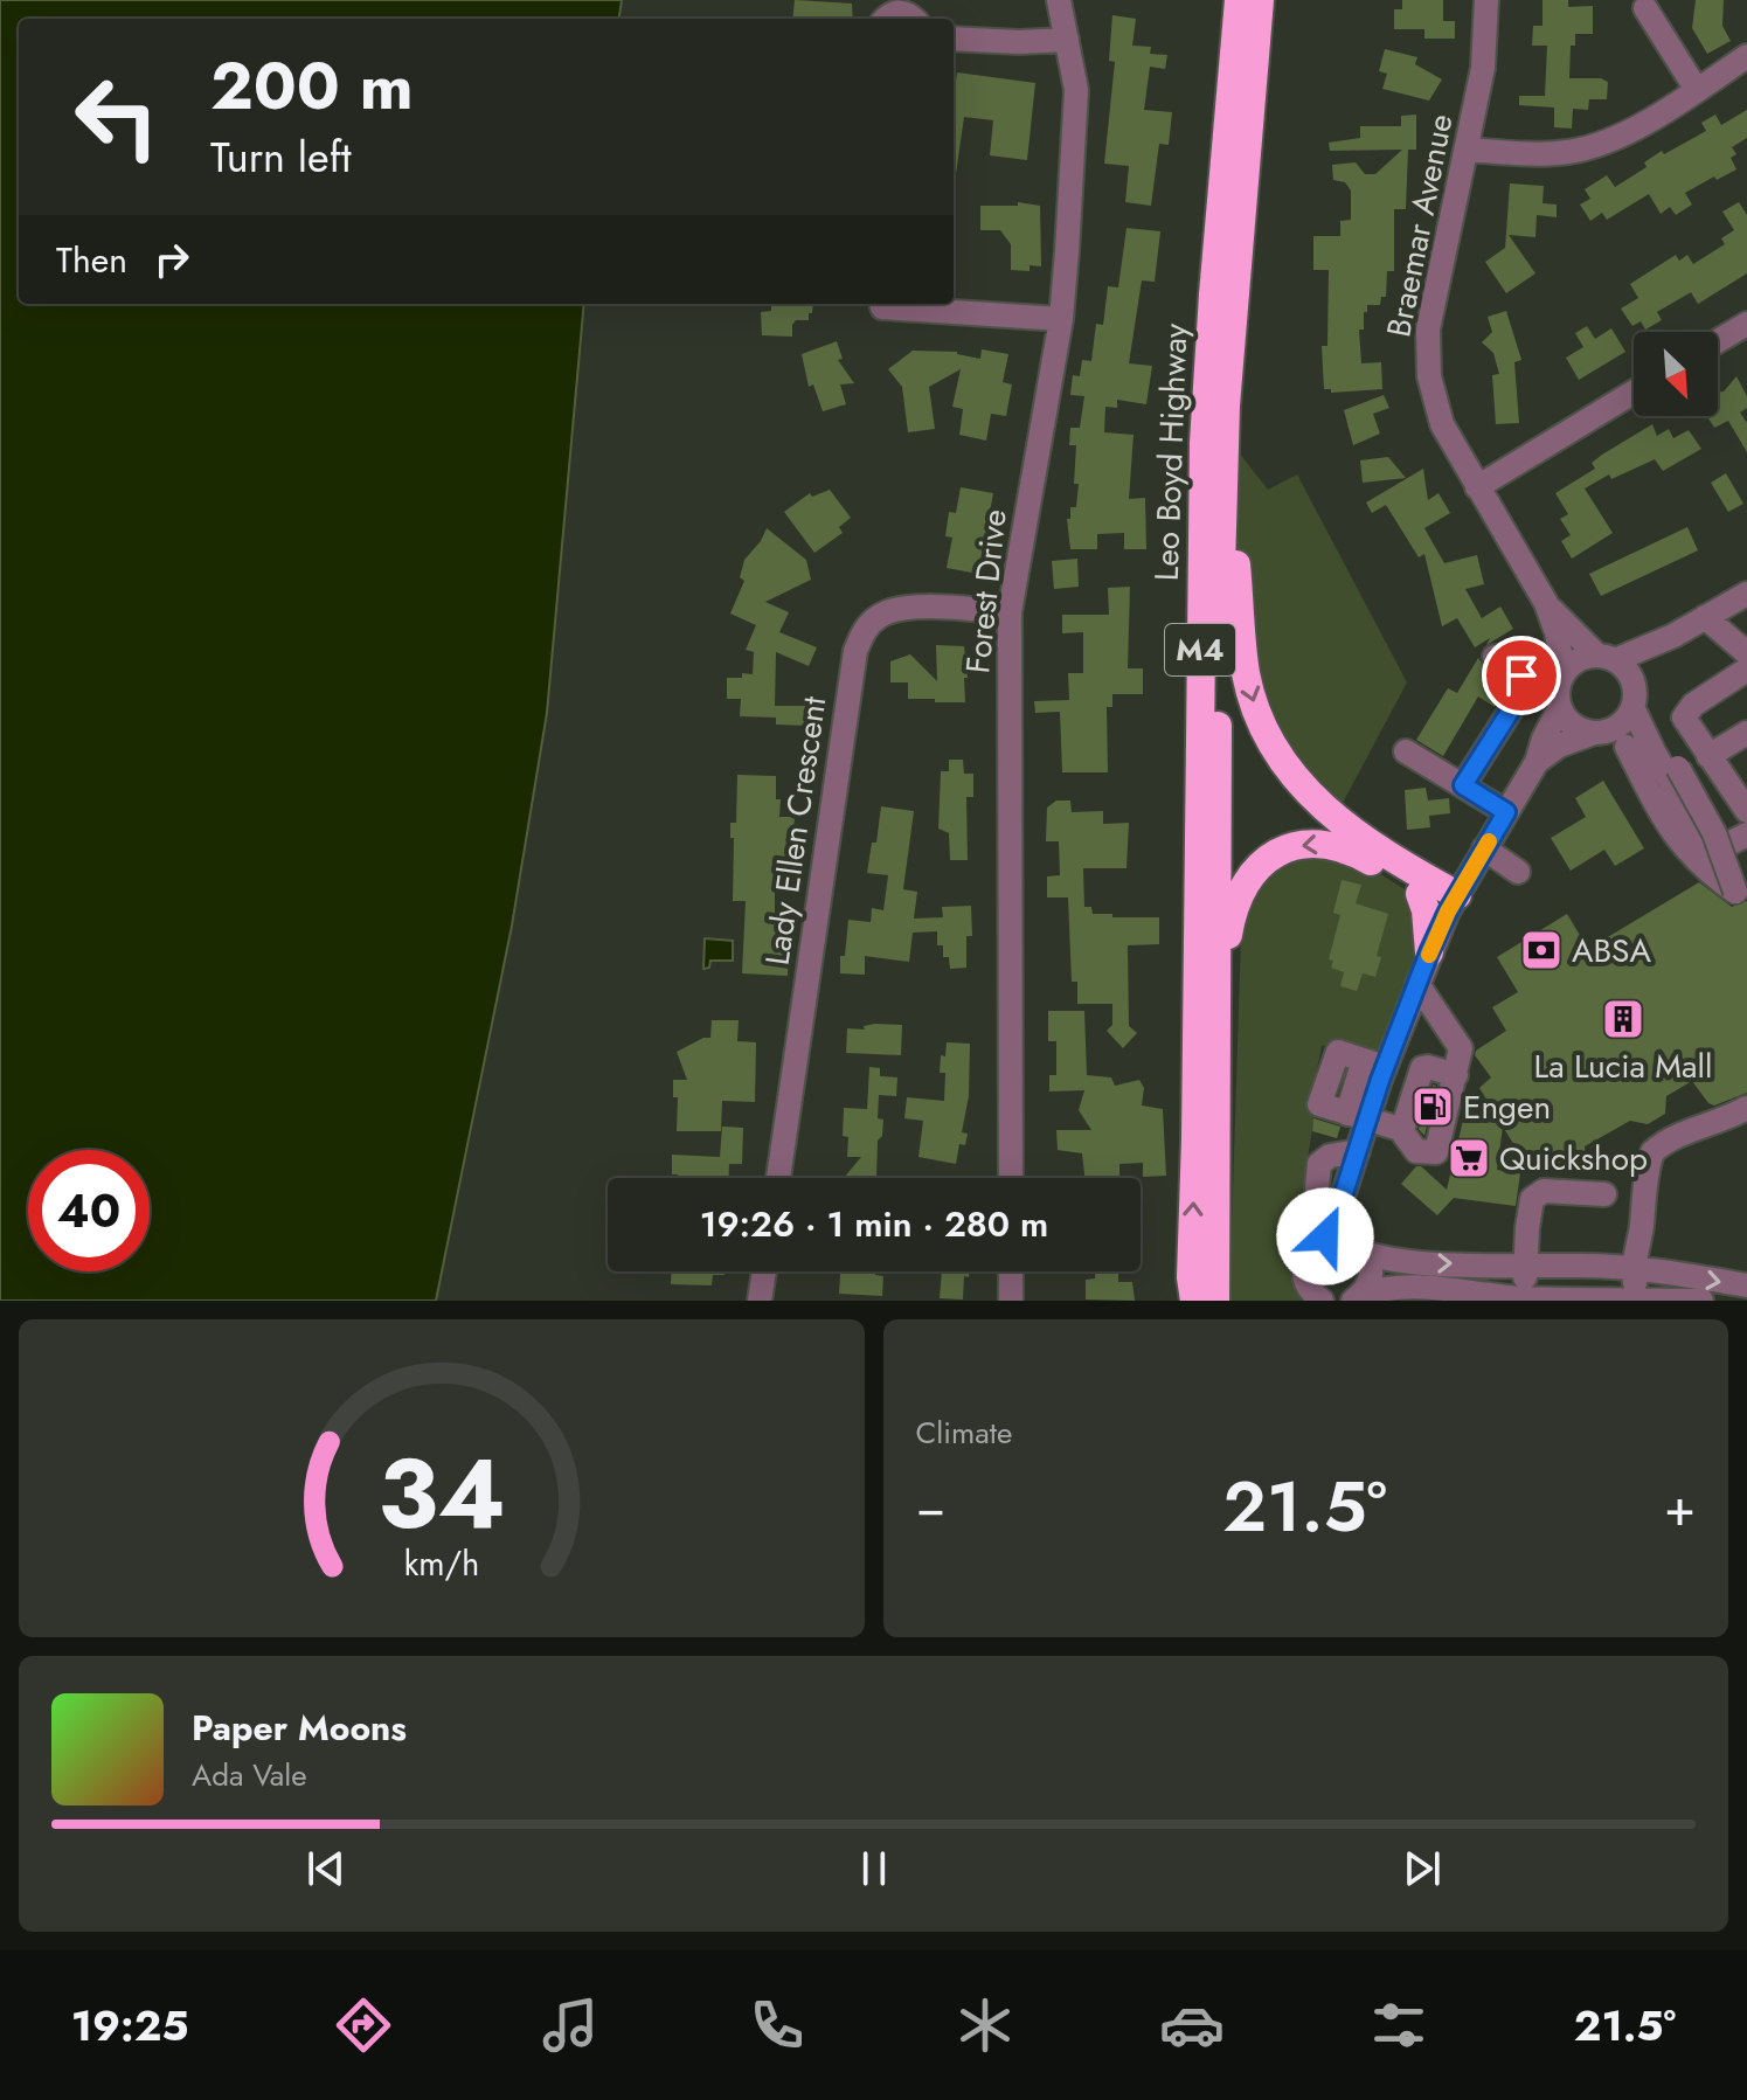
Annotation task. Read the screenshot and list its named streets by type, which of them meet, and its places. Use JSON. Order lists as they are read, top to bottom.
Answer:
{
  "streets": {
    "highway": ["Leo Boyd Highway", "M4"],
    "street": ["Braemar Avenue", "Forest Drive", "Lady Ellen Crescent"]
  },
  "crossings": [
    ["Forest Drive", "Lady Ellen Crescent"]
  ],
  "places": {
    "bank": ["ABSA"],
    "building": ["La Lucia Mall"],
    "fuel station": ["Engen"],
    "supermarket": ["Quickshop"]
  },
  "north": "bottom right",
  "page": {
    "turn": ["200 m", "Turn left"],
    "then": "Then",
    "limit": "40",
    "trip": "19:26 · 1 min · 280 m",
    "tile": "Climate",
    "heat": ["−", "21.5°", "+"],
    "song": ["Paper Moons", "Ada Vale"],
    "tabs": ["19:25", "21.5°"],
    "gauge": ["34", "km/h"]
  }
}
